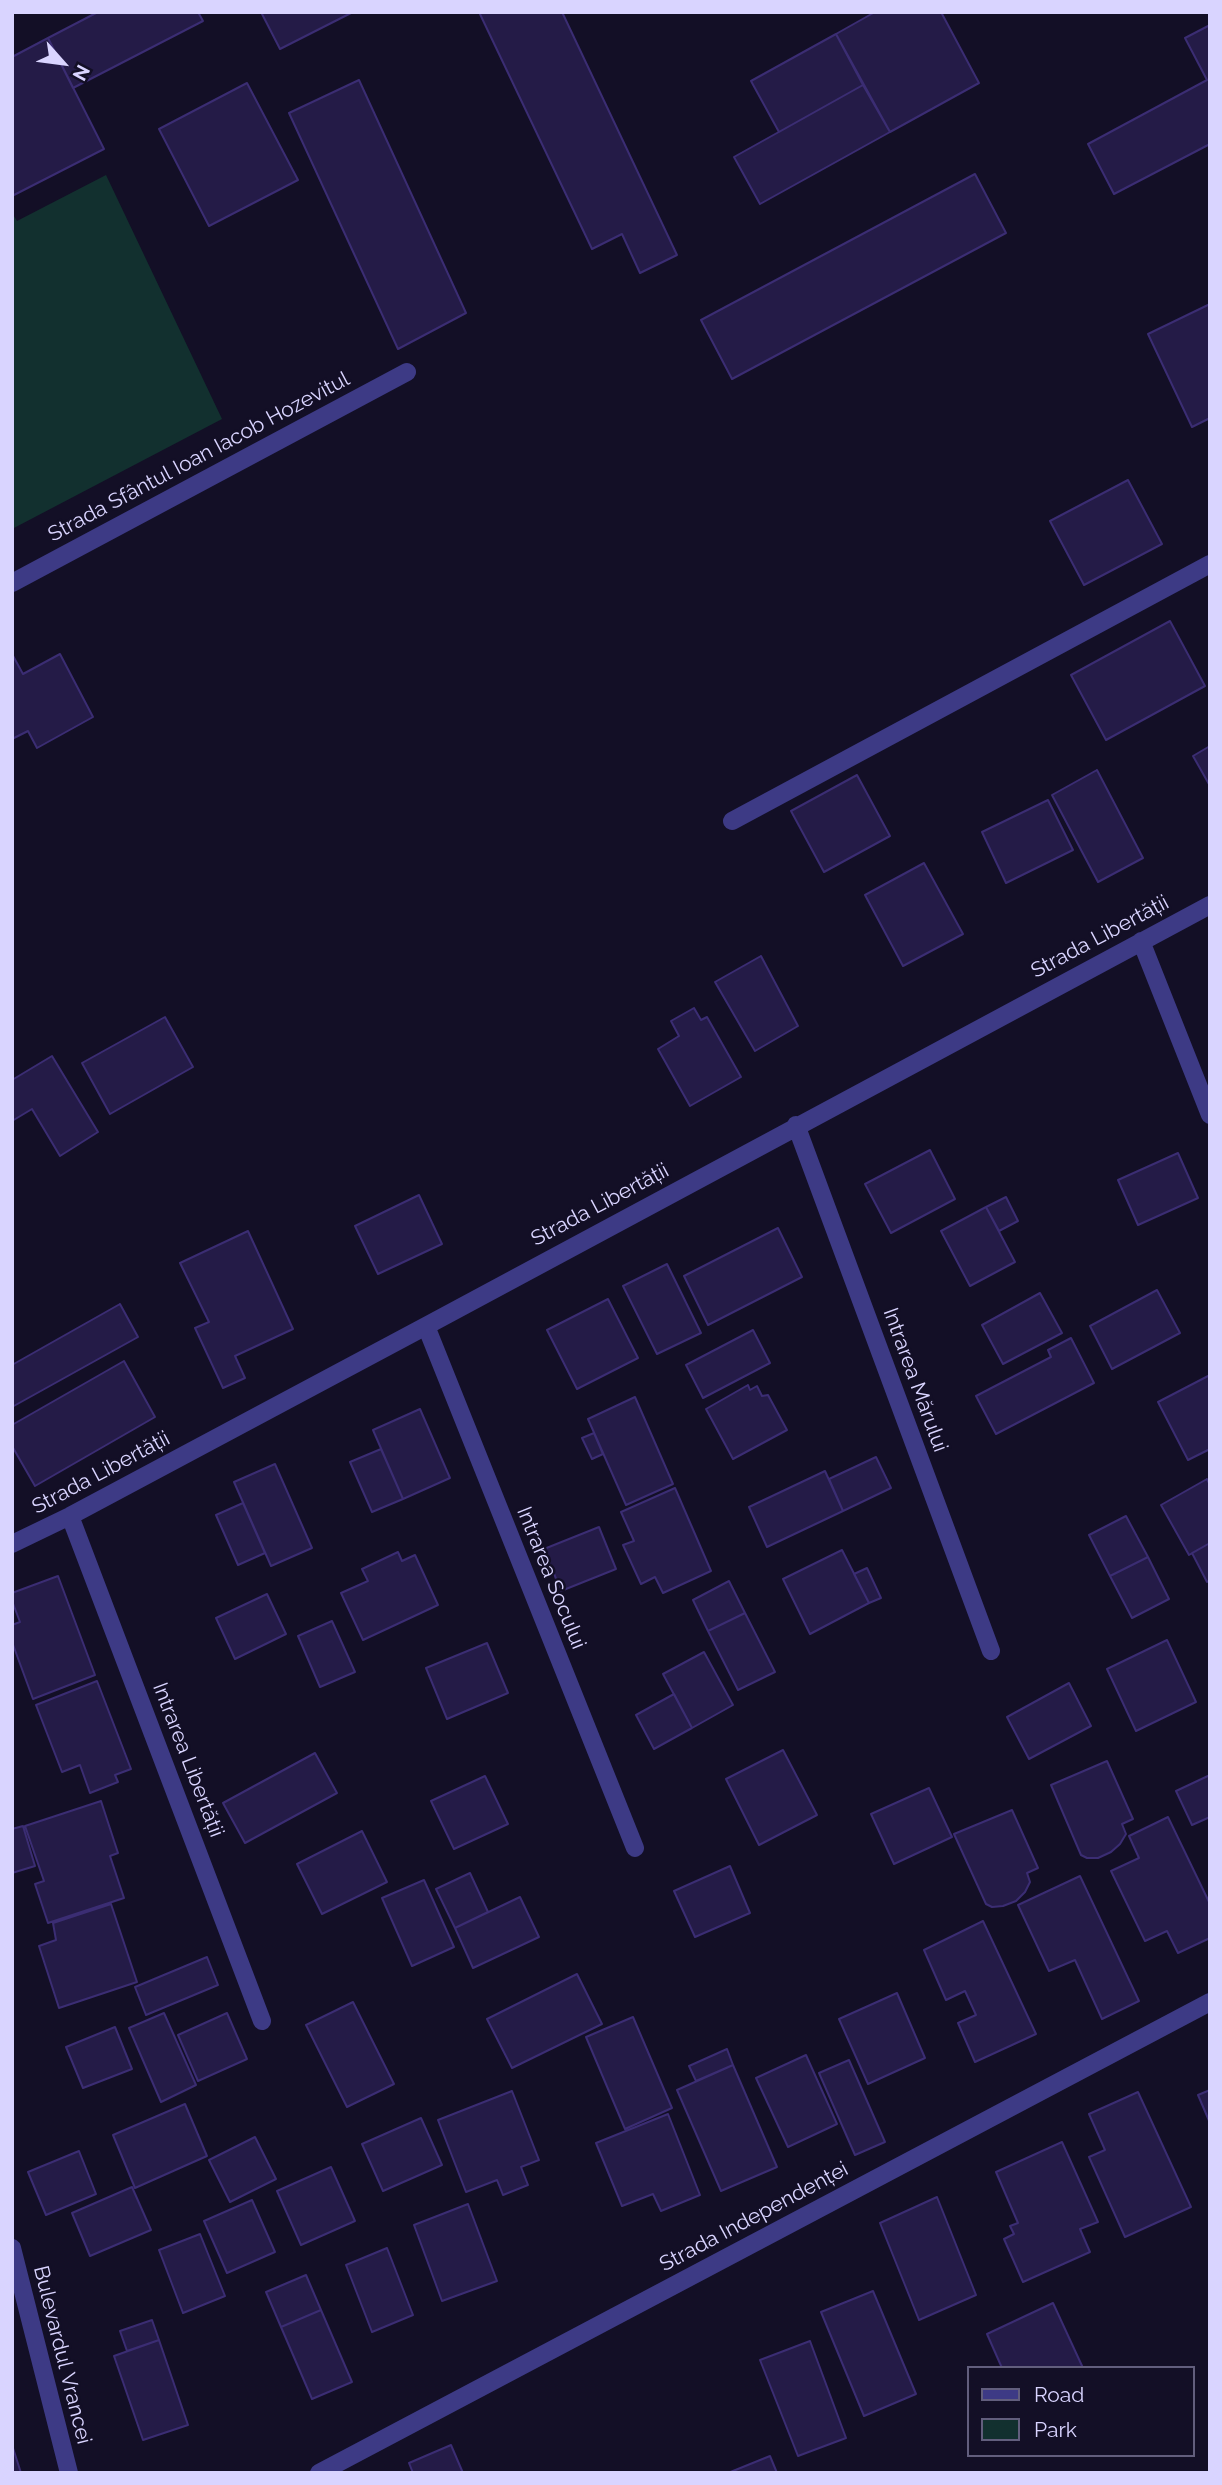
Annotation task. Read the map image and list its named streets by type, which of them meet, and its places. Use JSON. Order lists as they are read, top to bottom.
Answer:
{
  "streets": {
    "street": [
      "Strada Sfântul Ioan Iacob Hozevitul",
      "Strada Libertății",
      "Intrarea Mărului",
      "Intrarea Socului",
      "Intrarea Libertății",
      "Strada Independenței",
      "Bulevardul Vrancei"
    ]
  },
  "crossings": [
    ["Strada Libertății", "Intrarea Mărului"],
    ["Strada Libertății", "Intrarea Socului"],
    ["Strada Libertății", "Intrarea Libertății"]
  ],
  "legend": ["Road", "Park"],
  "north": "bottom right"
}
